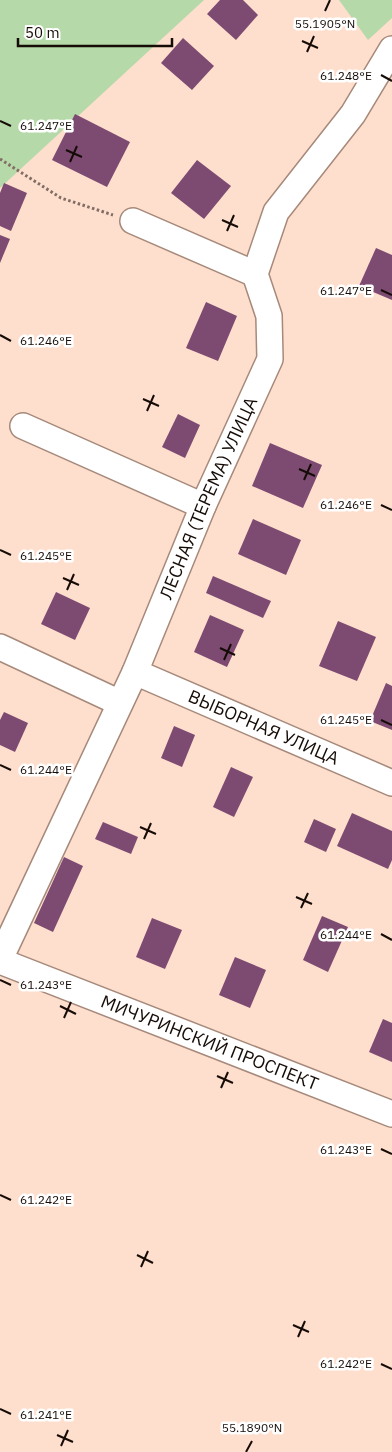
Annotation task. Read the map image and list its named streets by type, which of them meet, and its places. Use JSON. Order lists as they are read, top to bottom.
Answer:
{
  "streets": {
    "street": ["ЛЕСНАЯ (ТЕРЕМА) УЛИЦА", "ВЫБОРНАЯ УЛИЦА", "МИЧУРИНСКИЙ ПРОСПЕКТ"]
  },
  "crossings": [
    ["ЛЕСНАЯ (ТЕРЕМА) УЛИЦА", "ВЫБОРНАЯ УЛИЦА"],
    ["ЛЕСНАЯ (ТЕРЕМА) УЛИЦА", "МИЧУРИНСКИЙ ПРОСПЕКТ"]
  ],
  "scale_bar": "50 m",
  "coordinates": [
    "55.1905°N",
    "61.248°E",
    "61.247°E",
    "61.246°E",
    "61.245°E",
    "61.244°E",
    "61.243°E",
    "61.242°E",
    "61.241°E",
    "55.1890°N"
  ]
}
